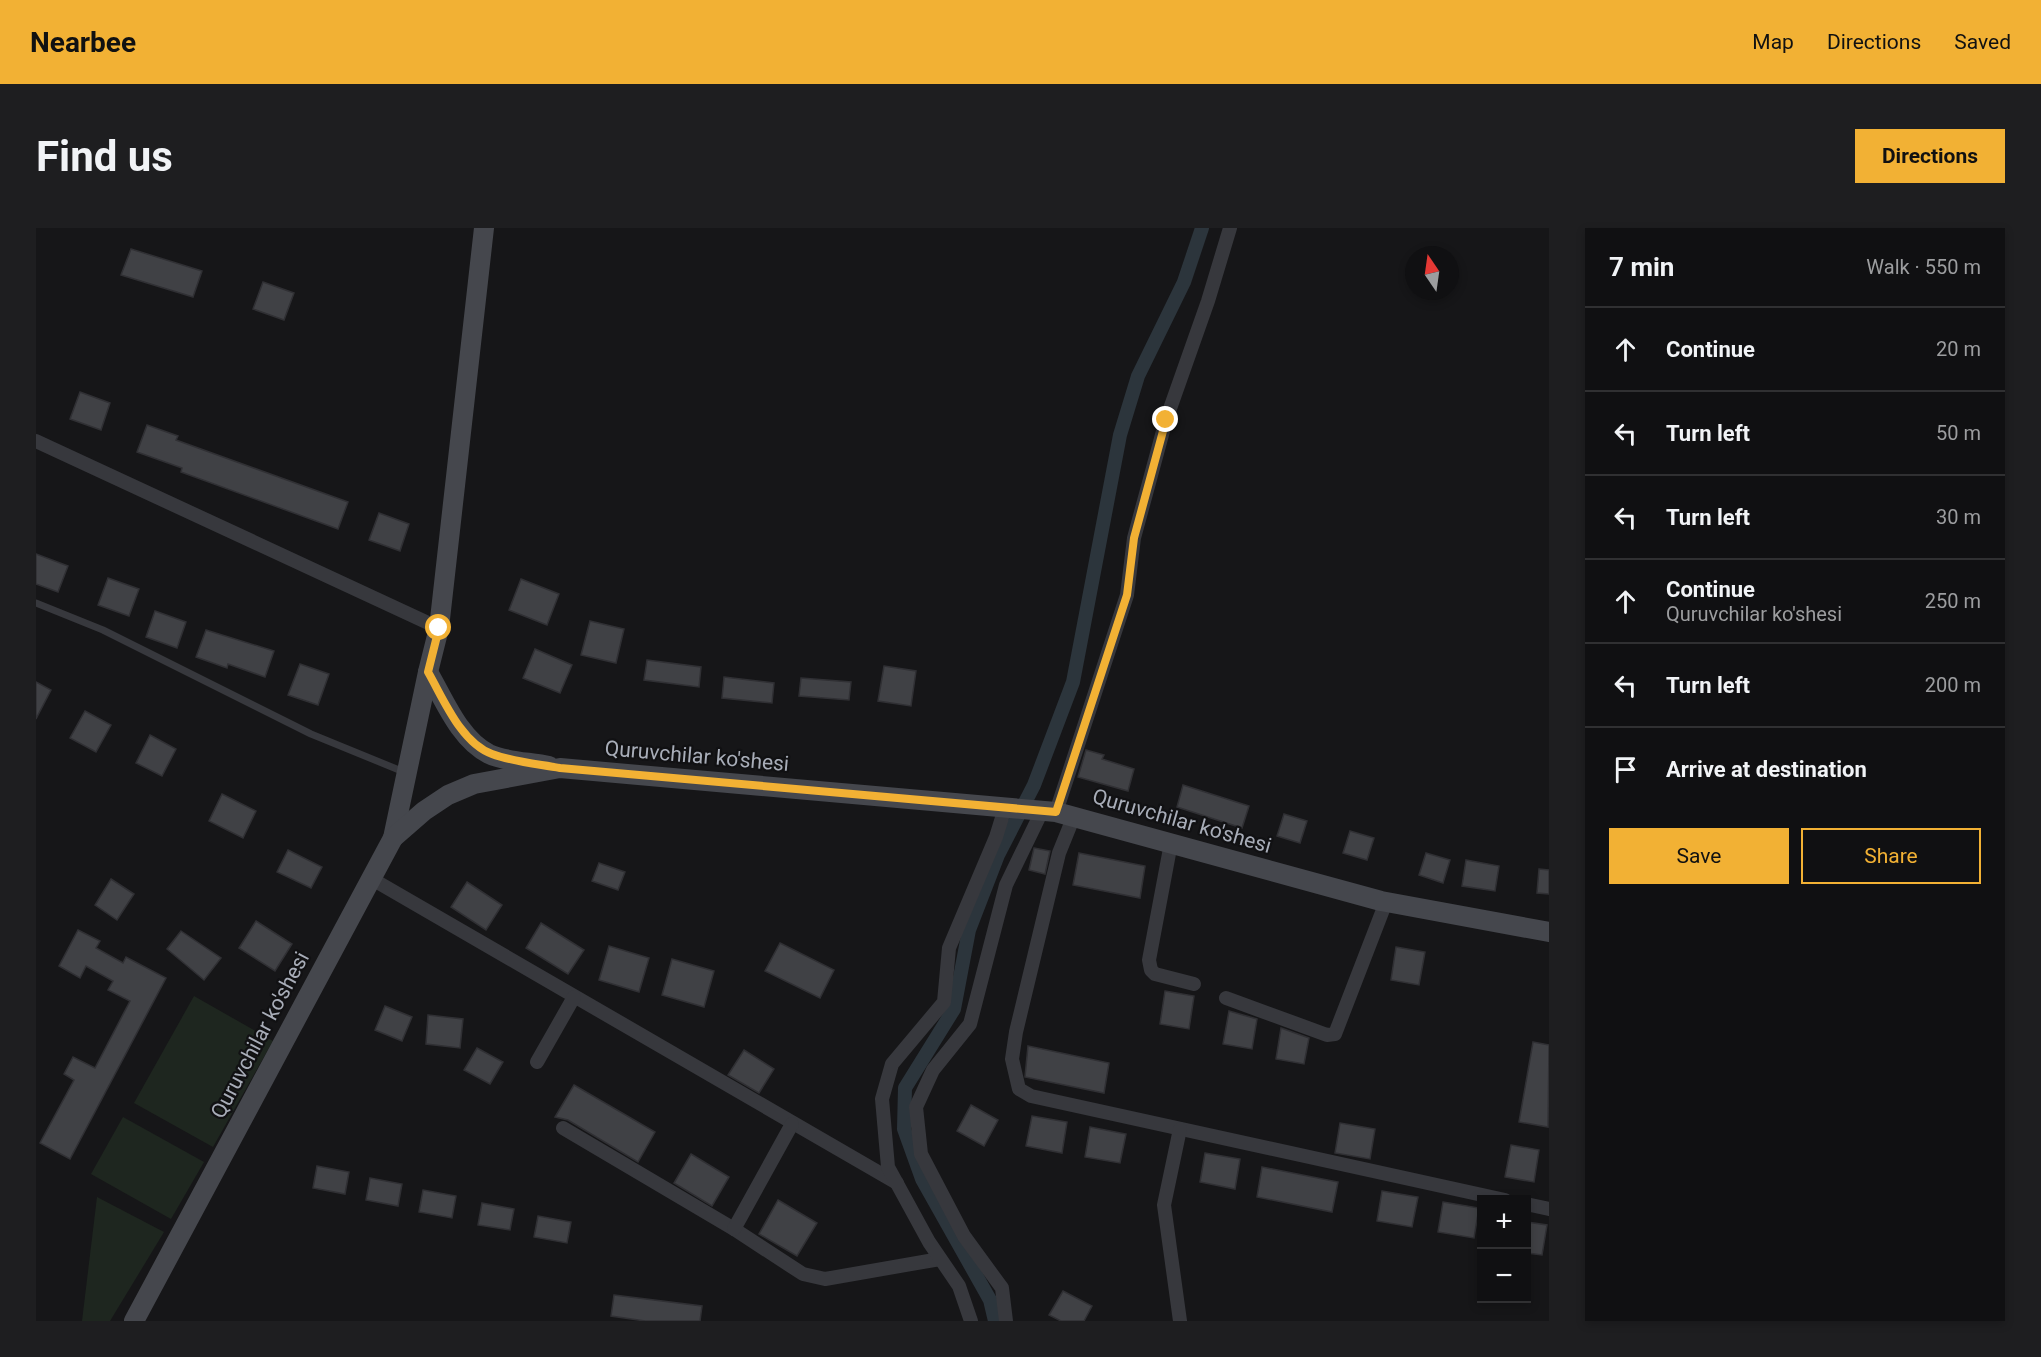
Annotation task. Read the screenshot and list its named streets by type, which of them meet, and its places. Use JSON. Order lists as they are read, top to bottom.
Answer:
{
  "streets": {
    "main road": ["Quruvchilar ko'shesi"]
  },
  "north": "top",
  "page": {
    "header": "Nearbee",
    "nav": ["Map", "Directions", "Saved"],
    "buttons": [
      "Directions",
      ["Save", "Share"]
    ],
    "title": "Find us",
    "heading": ["7 min", "Walk · 550 m"],
    "list": [
      ["Continue", "20 m"],
      ["Turn left", "50 m"],
      ["Turn left", "30 m"],
      ["Continue", "Quruvchilar ko'shesi", "250 m"],
      ["Turn left", "200 m"],
      "Arrive at destination"
    ],
    "map_buttons": ["+", "−"]
  }
}
